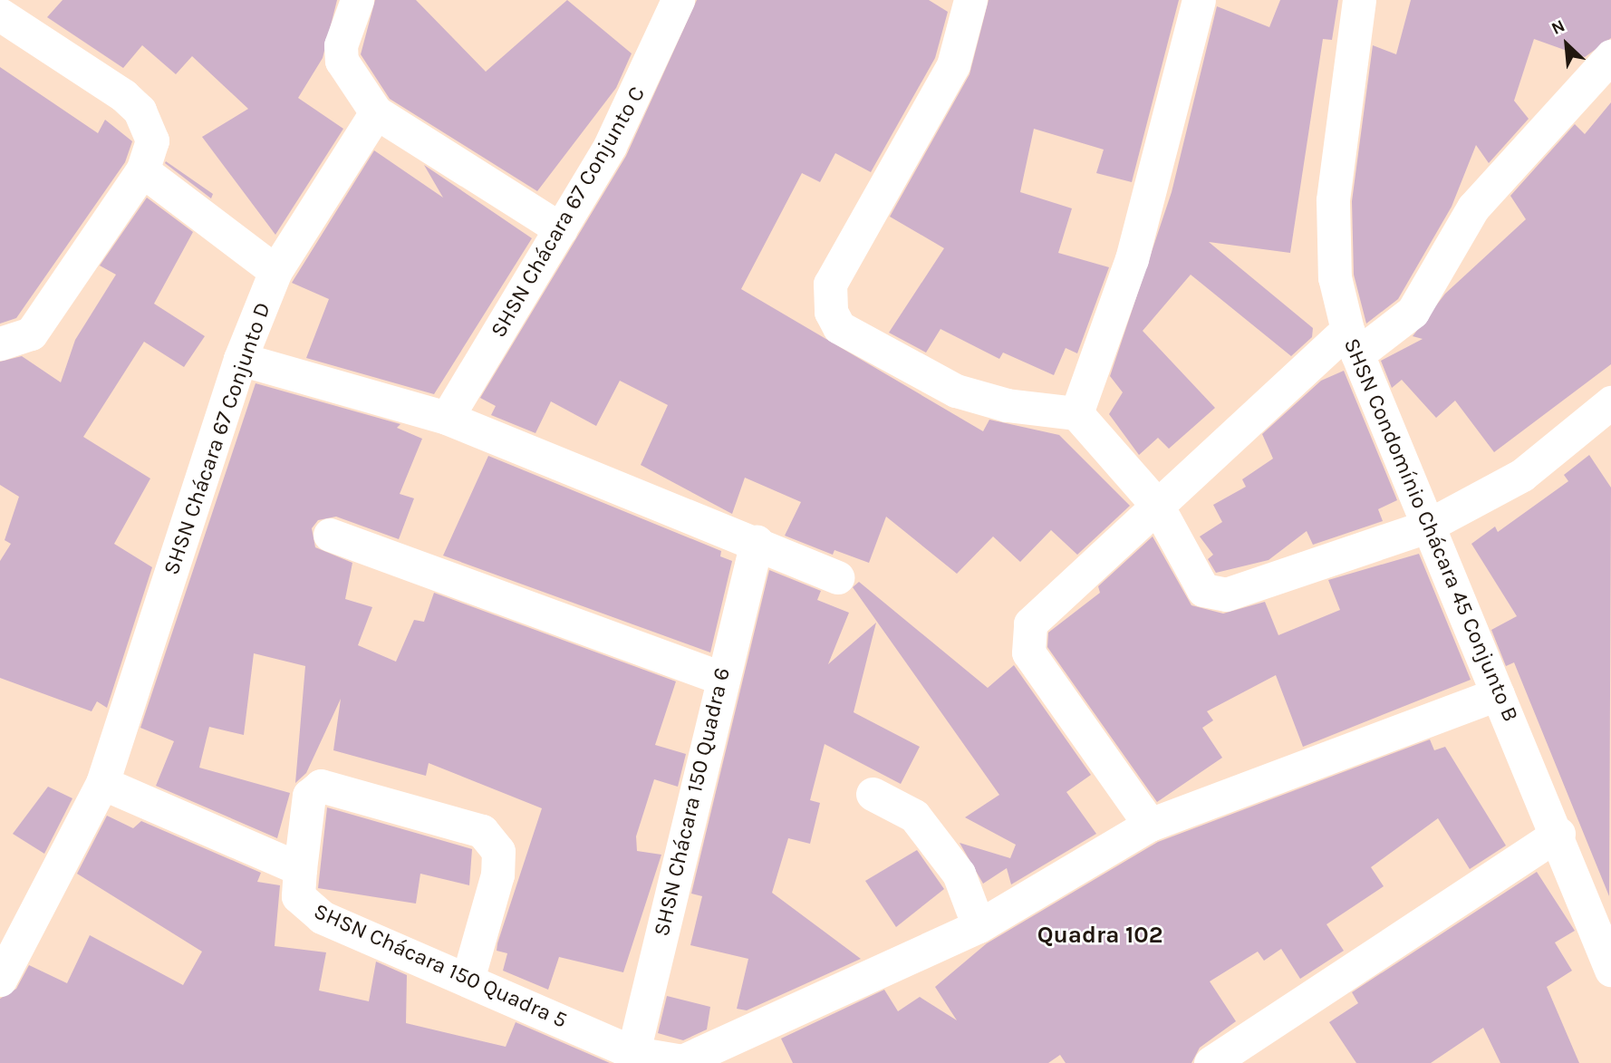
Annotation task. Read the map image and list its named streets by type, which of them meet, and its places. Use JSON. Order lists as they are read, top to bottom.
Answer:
{
  "streets": {
    "street": [
      "SHSN Chácara 67 Conjunto C",
      "SHSN Chácara 67 Conjunto D",
      "SHSN Condomínio Chácara 45 Conjunto B",
      "SHSN Chácara 150 Quadra 6",
      "SHSN Chácara 150 Quadra 5"
    ]
  },
  "crossings": [
    ["SHSN Condomínio Chácara 45 Conjunto B", "SHSN Chácara 150 Quadra 5"],
    ["SHSN Chácara 150 Quadra 6", "SHSN Chácara 150 Quadra 5"]
  ],
  "districts": ["Quadra 102"],
  "north": "top left"
}
